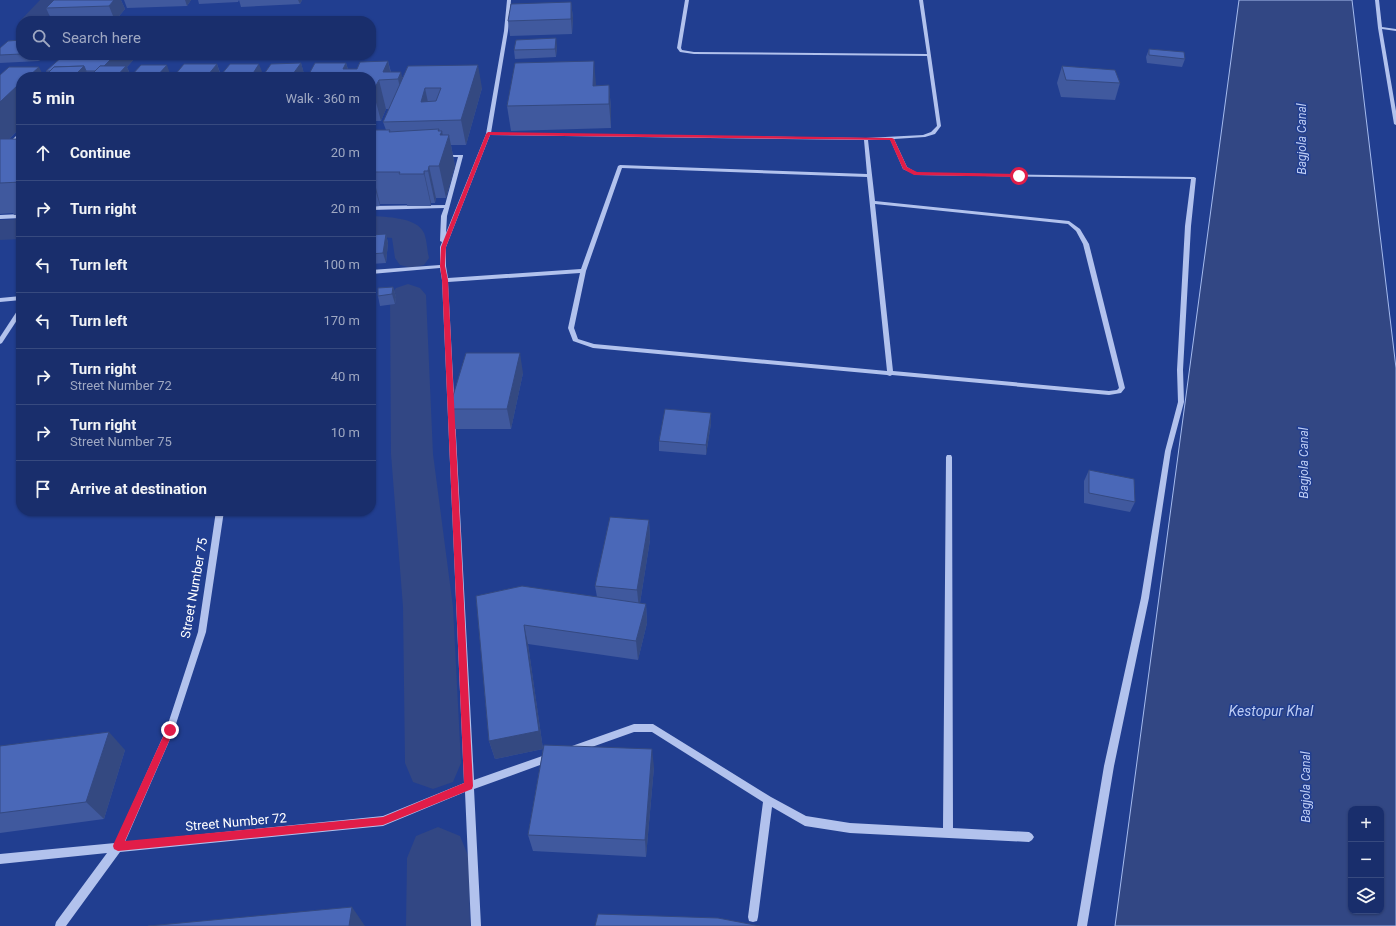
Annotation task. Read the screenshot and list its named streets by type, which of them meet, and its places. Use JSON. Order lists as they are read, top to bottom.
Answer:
{
  "streets": {
    "street": ["Street Number 75", "Street Number 72"]
  },
  "crossings": [
    ["Street Number 75", "Street Number 72"]
  ],
  "water": ["Bagjola Canal", "Kestopur Khal"],
  "page": {
    "search": "Search here",
    "heading": ["5 min", "Walk · 360 m"],
    "list": [
      ["Continue", "20 m"],
      ["Turn right", "20 m"],
      ["Turn left", "100 m"],
      ["Turn left", "170 m"],
      ["Turn right", "Street Number 72", "40 m"],
      ["Turn right", "Street Number 75", "10 m"],
      "Arrive at destination"
    ],
    "map_buttons": ["+", "−"]
  }
}
